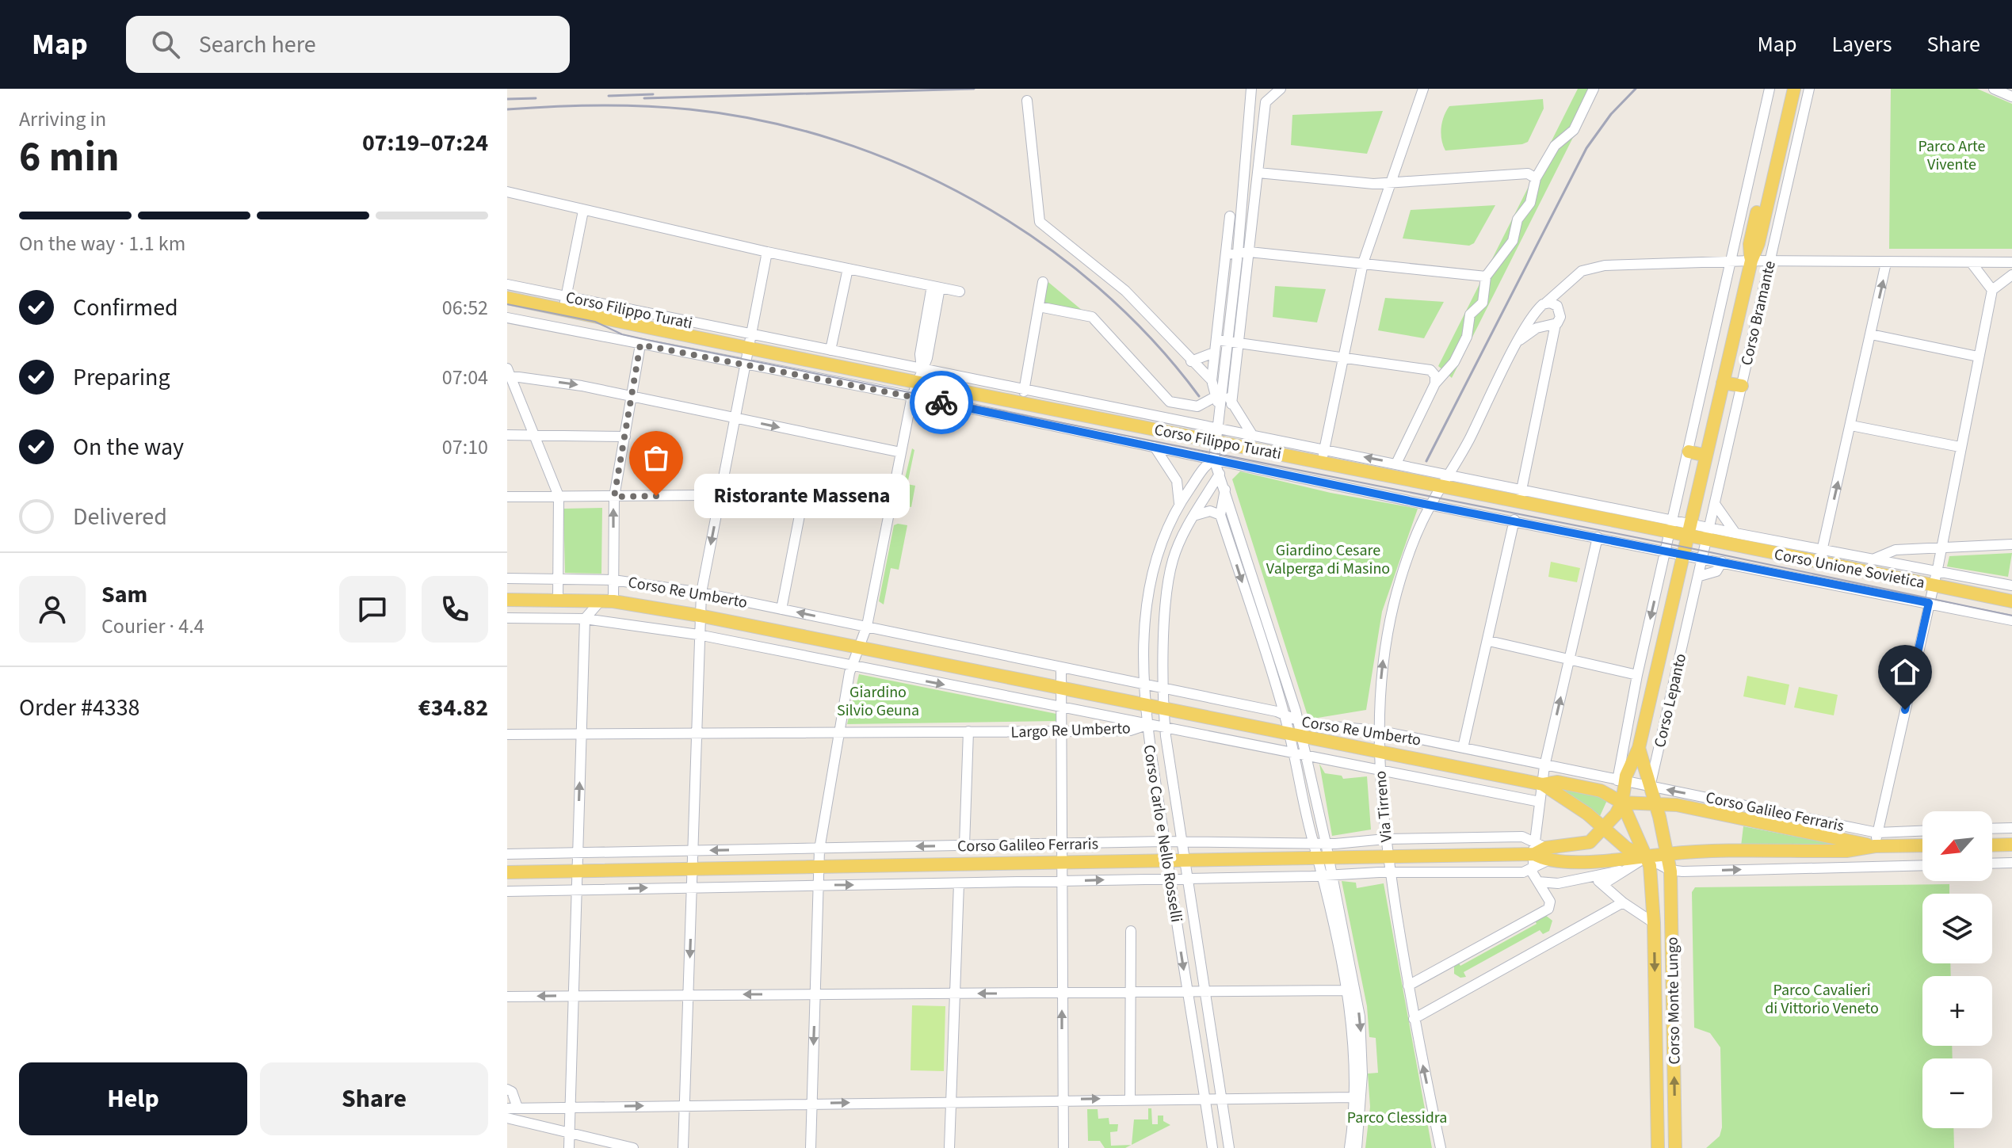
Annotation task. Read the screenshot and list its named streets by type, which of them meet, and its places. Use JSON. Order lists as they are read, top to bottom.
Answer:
{
  "streets": {
    "main road": [
      "Corso Filippo Turati",
      "Corso Bramante",
      "Corso Unione Sovietica",
      "Corso Re Umberto",
      "Corso Lepanto",
      "Largo Re Umberto",
      "Corso Galileo Ferraris",
      "Corso Monte Lungo"
    ],
    "street": ["Via Tirreno", "Corso Carlo e Nello Rosselli"]
  },
  "crossings": [
    ["Corso Filippo Turati", "Corso Bramante"],
    ["Corso Filippo Turati", "Corso Unione Sovietica"],
    ["Corso Filippo Turati", "Corso Lepanto"],
    ["Corso Filippo Turati", "Via Tirreno"],
    ["Corso Filippo Turati", "Corso Carlo e Nello Rosselli"],
    ["Corso Bramante", "Corso Unione Sovietica"],
    ["Corso Bramante", "Corso Lepanto"],
    ["Corso Unione Sovietica", "Corso Lepanto"],
    ["Corso Re Umberto", "Corso Lepanto"],
    ["Corso Re Umberto", "Largo Re Umberto"],
    ["Corso Re Umberto", "Via Tirreno"],
    ["Corso Re Umberto", "Corso Galileo Ferraris"],
    ["Corso Re Umberto", "Corso Carlo e Nello Rosselli"],
    ["Corso Lepanto", "Corso Galileo Ferraris"],
    ["Corso Lepanto", "Corso Monte Lungo"],
    ["Largo Re Umberto", "Corso Carlo e Nello Rosselli"],
    ["Via Tirreno", "Corso Galileo Ferraris"],
    ["Corso Galileo Ferraris", "Corso Carlo e Nello Rosselli"],
    ["Corso Galileo Ferraris", "Corso Monte Lungo"]
  ],
  "parks": [
    "Parco Arte Vivente",
    "Giardino Cesare Valperga di Masino",
    "Giardino Silvio Geuna",
    "Parco Cavalieri di Vittorio Veneto",
    "Parco Clessidra"
  ],
  "places": ["Ristorante Massena"],
  "north": "bottom left",
  "page": {
    "header": "Map",
    "search": "Search here",
    "nav": ["Map", "Layers", "Share"],
    "heading": ["6 min", "Arriving in", "07:19–07:24"],
    "panel": [
      "Sam",
      "Courier · 4.4",
      "Order #4338",
      "€34.82"
    ],
    "bar": "On the way · 1.1 km",
    "list": [
      ["Confirmed", "06:52"],
      ["Preparing", "07:04"],
      ["On the way", "07:10"],
      "Delivered"
    ],
    "bubble": "Ristorante Massena",
    "map_buttons": ["+", "−"],
    "buttons": ["Help", "Share"]
  }
}
